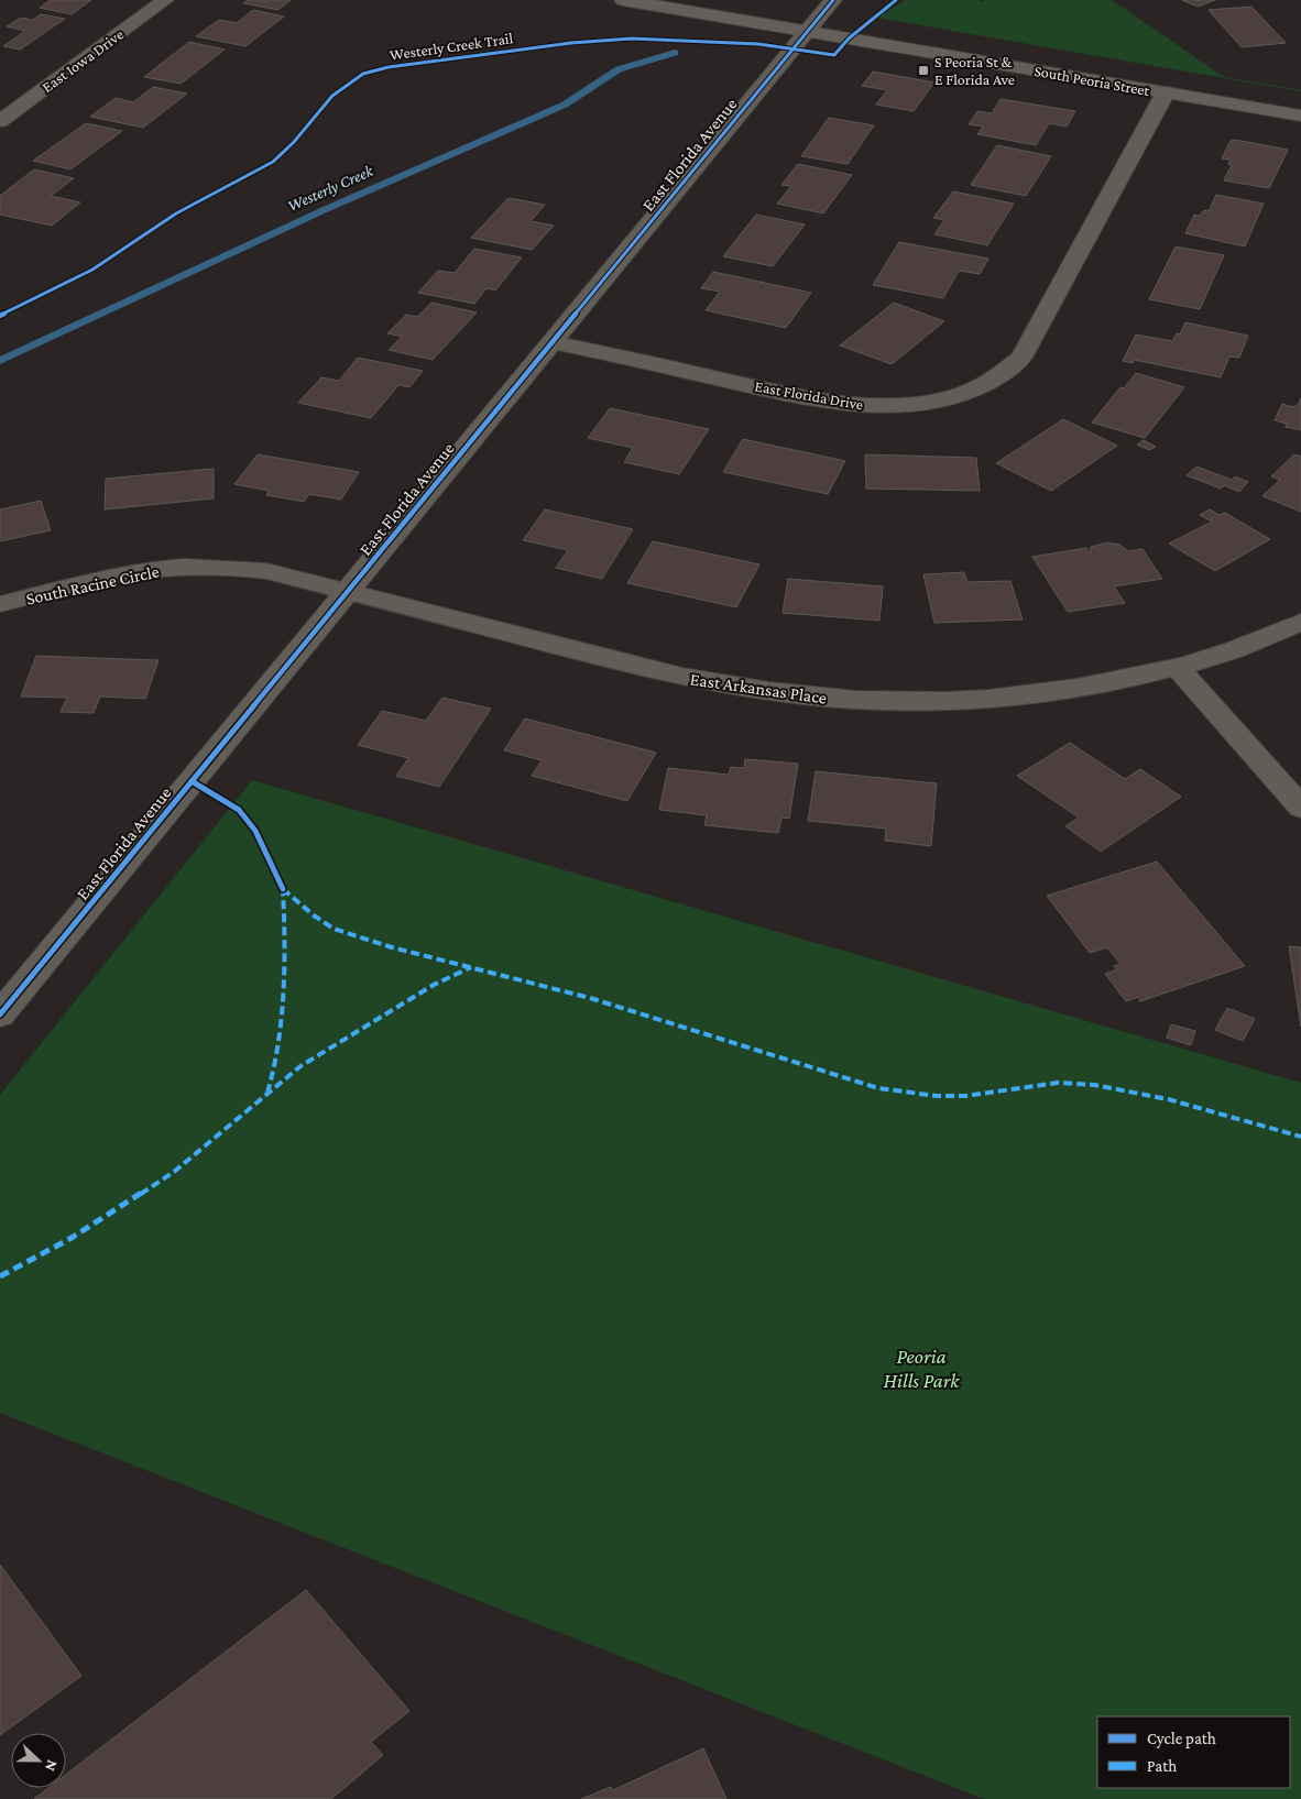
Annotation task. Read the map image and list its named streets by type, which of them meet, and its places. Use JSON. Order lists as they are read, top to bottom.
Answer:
{
  "streets": {
    "main road": ["South Peoria Street"],
    "street": [
      "East Iowa Drive",
      "East Florida Avenue",
      "East Florida Drive",
      "South Racine Circle",
      "East Arkansas Place"
    ],
    "cycle path": ["Westerly Creek Trail"]
  },
  "crossings": [
    ["South Peoria Street", "East Florida Avenue"],
    ["South Peoria Street", "East Florida Drive"],
    ["East Florida Avenue", "East Florida Drive"],
    ["East Florida Avenue", "South Racine Circle"],
    ["East Florida Avenue", "East Arkansas Place"],
    ["South Racine Circle", "East Arkansas Place"]
  ],
  "water": ["Westerly Creek"],
  "parks": ["Peoria Hills Park"],
  "places": {
    "transit": ["S Peoria St & E Florida Ave"]
  },
  "legend": ["Cycle path", "Path"],
  "north": "right"
}
